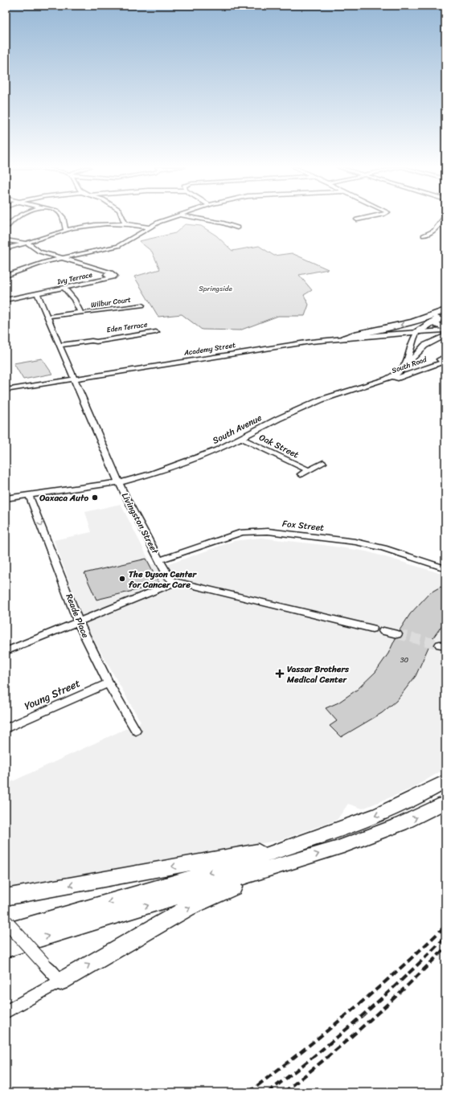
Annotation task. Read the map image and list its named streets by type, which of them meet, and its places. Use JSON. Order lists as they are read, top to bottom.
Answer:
{
  "streets": {
    "street": [
      "Ivy Terrace",
      "Wilbur Court",
      "Eden Terrace",
      "Academy Street",
      "South Road",
      "South Avenue",
      "Oak Street",
      "Livingston Street",
      "Fox Street",
      "Reade Place",
      "Young Street"
    ]
  },
  "crossings": [
    ["Ivy Terrace", "Livingston Street"],
    ["Wilbur Court", "Livingston Street"],
    ["Eden Terrace", "Livingston Street"],
    ["Academy Street", "Livingston Street"],
    ["South Road", "South Avenue"],
    ["South Avenue", "Oak Street"],
    ["South Avenue", "Livingston Street"],
    ["South Avenue", "Reade Place"],
    ["Livingston Street", "Fox Street"],
    ["Reade Place", "Young Street"]
  ],
  "one_way": ["Reade Place"],
  "parks": ["Springside"],
  "places": {
    "other": ["Oaxaca Auto", "The Dyson Center for Cancer Care"],
    "health": ["Vassar Brothers Medical Center"]
  },
  "house_numbers": ["30"]
}
